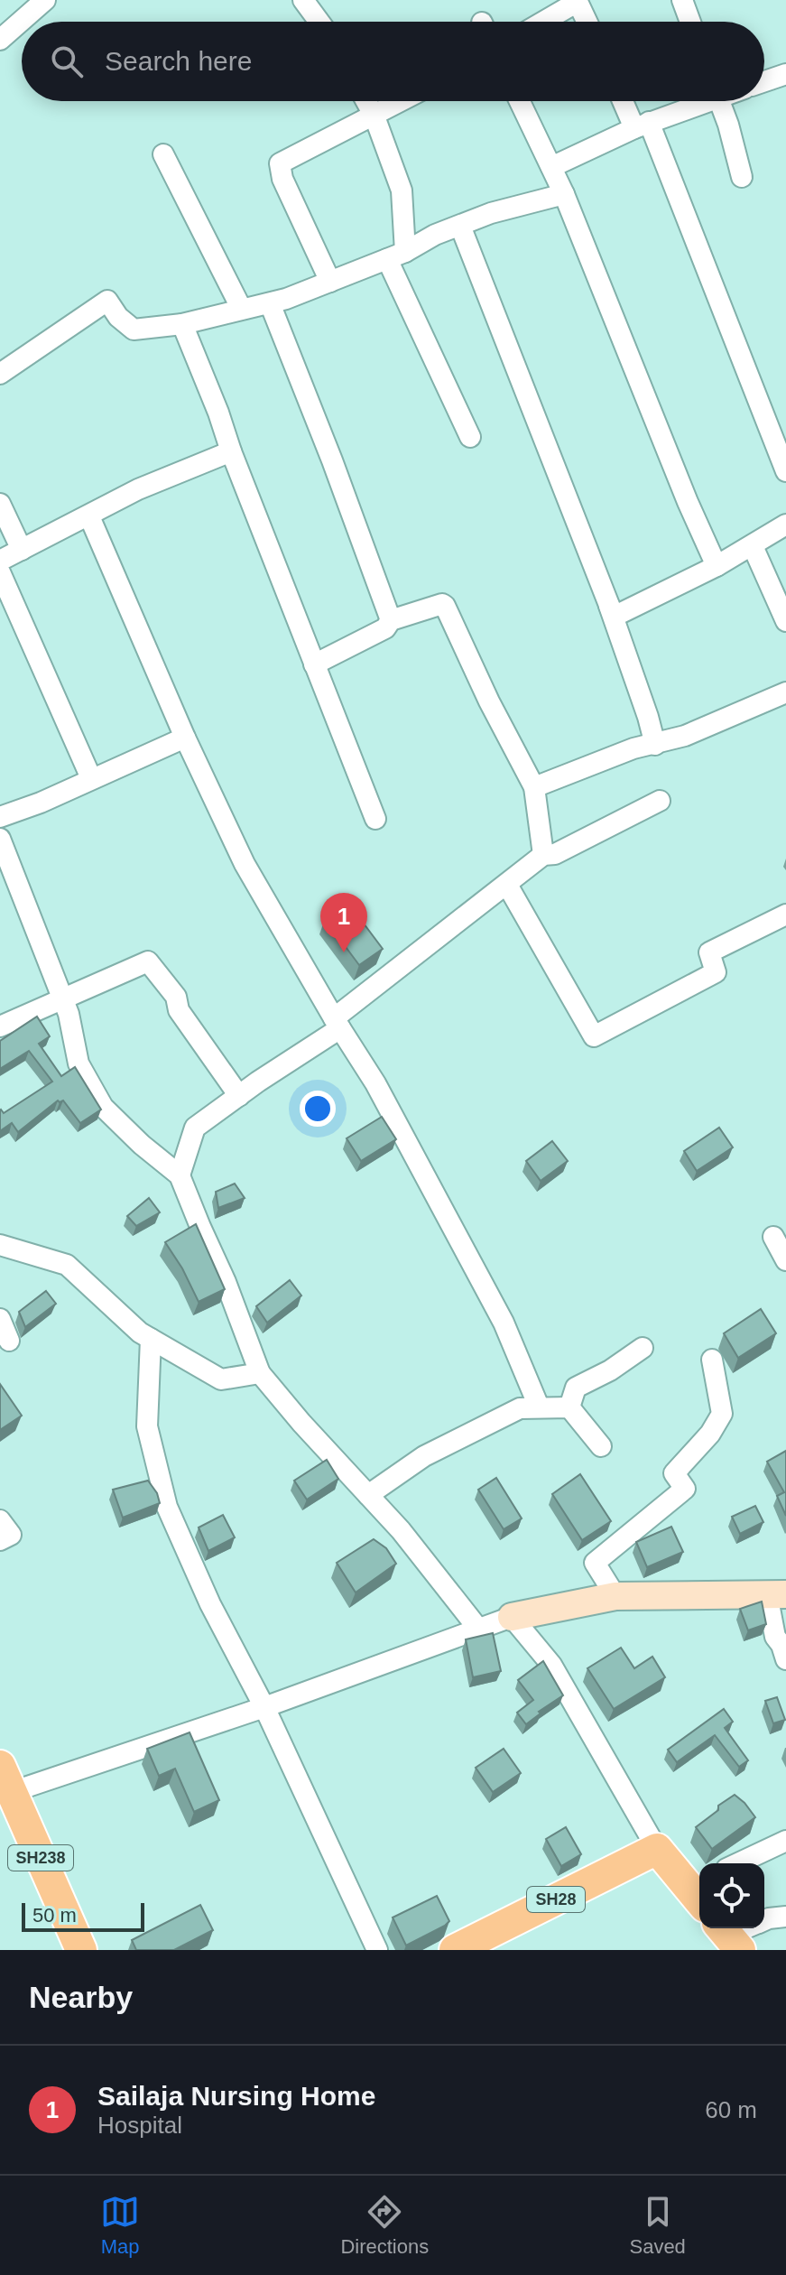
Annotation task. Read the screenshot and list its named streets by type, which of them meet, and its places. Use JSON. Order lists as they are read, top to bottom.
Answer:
{
  "streets": {
    "main road": ["SH238", "SH28"]
  },
  "scale_bar": "50 m",
  "page": {
    "search": "Search here",
    "pins": "1",
    "scale": "50 m",
    "heading": "Nearby",
    "list": [
      {
        "mark": "1",
        "name": "Sailaja Nursing Home",
        "note": "Hospital",
        "value": "60 m"
      }
    ],
    "nav": ["Map", "Directions", "Saved"]
  }
}
